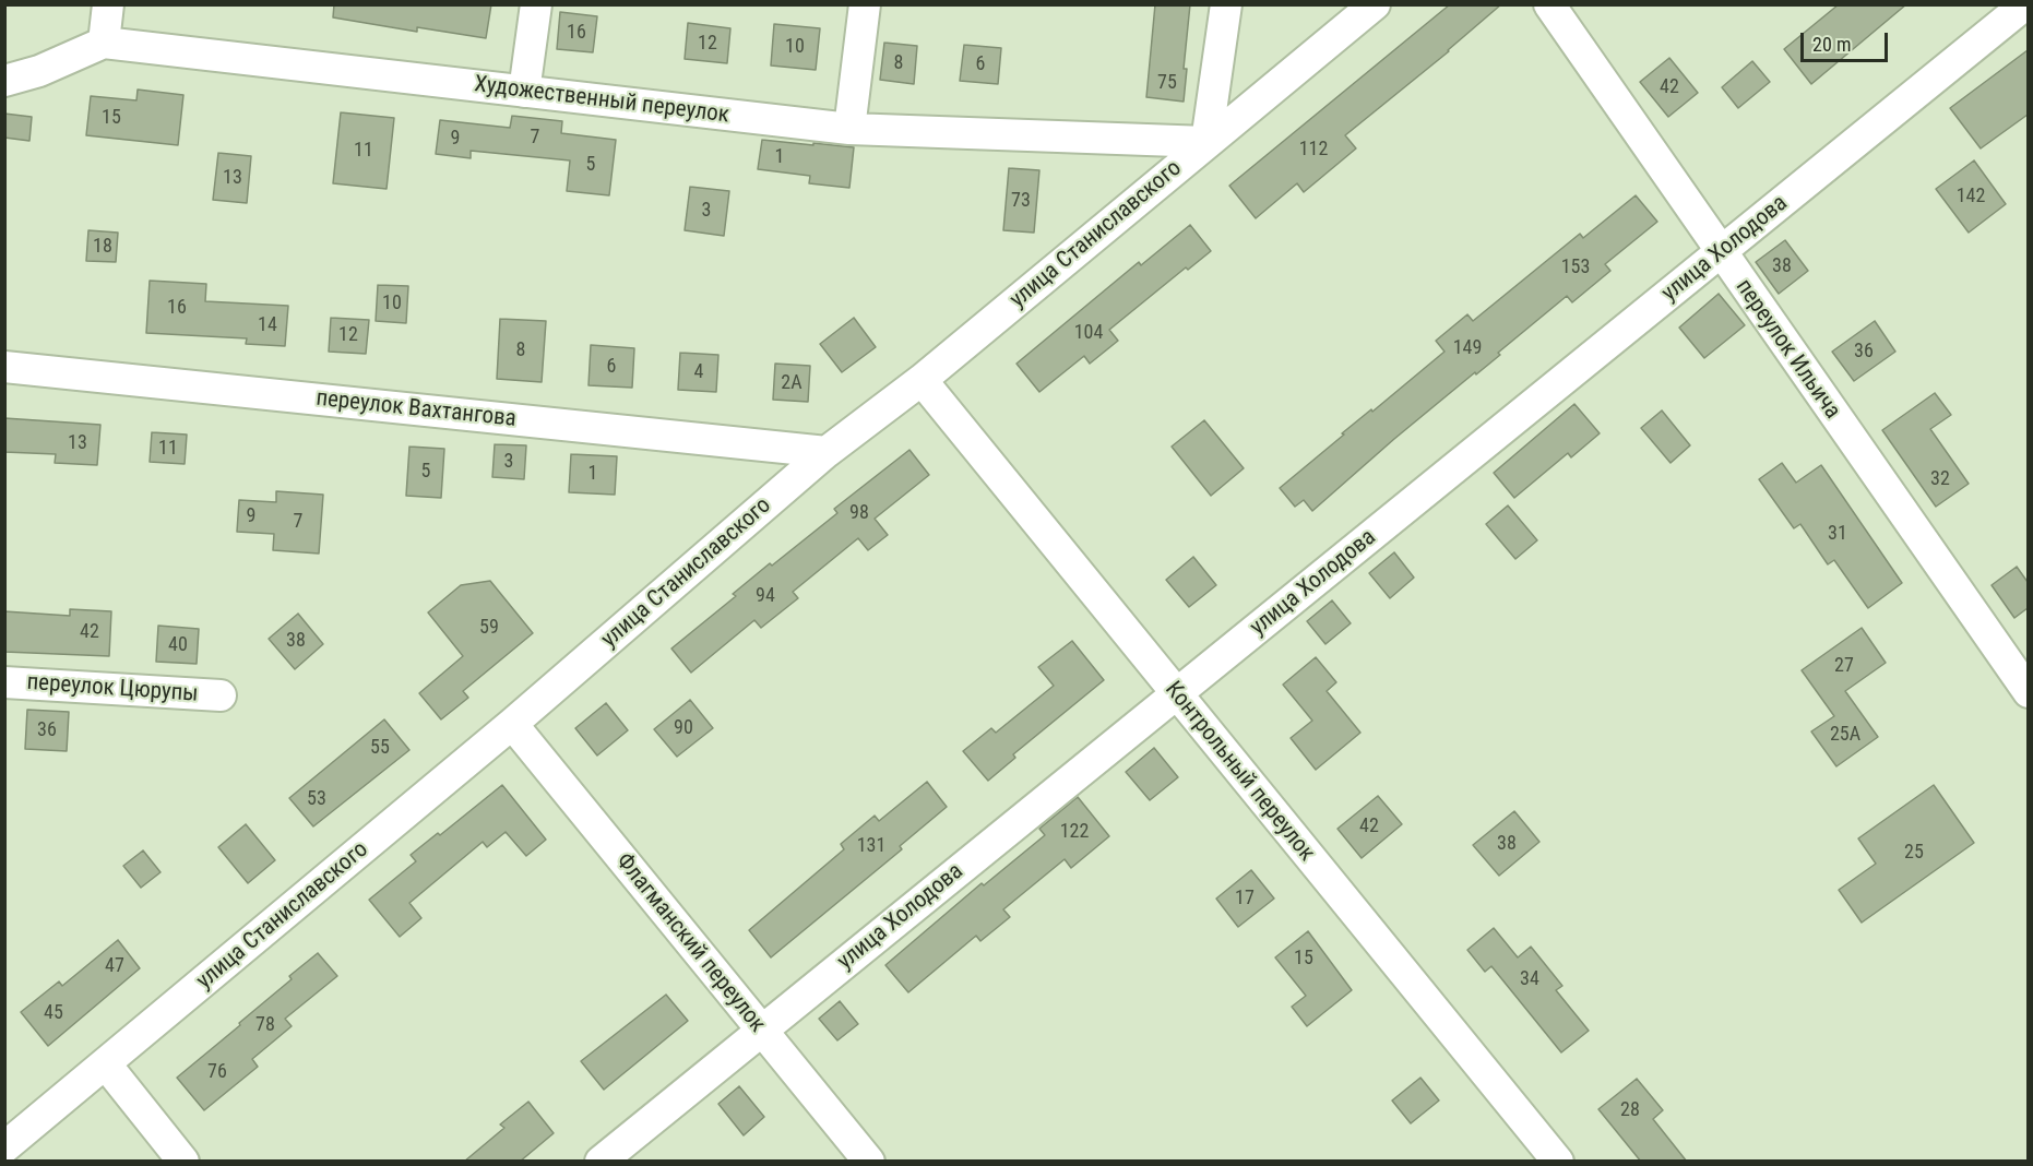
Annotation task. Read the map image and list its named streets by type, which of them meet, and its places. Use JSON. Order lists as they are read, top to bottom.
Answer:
{
  "streets": {
    "street": [
      "Художественный переулок",
      "улица Станиславского",
      "улица Холодова",
      "переулок Ильича",
      "переулок Вахтангова",
      "переулок Цюрупы",
      "Контрольный переулок",
      "Флагманский переулок"
    ]
  },
  "crossings": [
    ["Художественный переулок", "улица Станиславского"],
    ["улица Станиславского", "переулок Вахтангова"],
    ["улица Станиславского", "Контрольный переулок"],
    ["улица Станиславского", "Флагманский переулок"],
    ["улица Холодова", "переулок Ильича"],
    ["улица Холодова", "Контрольный переулок"],
    ["улица Холодова", "Флагманский переулок"]
  ],
  "house_numbers": [
    "16",
    "12",
    "10",
    "8",
    "6",
    "75",
    "42",
    "15",
    "7",
    "9",
    "112",
    "11",
    "1",
    "5",
    "13",
    "142",
    "73",
    "3",
    "18",
    "38",
    "153",
    "10",
    "16",
    "14",
    "104",
    "12",
    "149",
    "8",
    "36",
    "6",
    "4",
    "2А",
    "13",
    "11",
    "3",
    "5",
    "1",
    "32",
    "98",
    "9",
    "7",
    "31",
    "94",
    "59",
    "42",
    "38",
    "40",
    "27",
    "90",
    "36",
    "25А",
    "55",
    "53",
    "42",
    "122",
    "38",
    "131",
    "25",
    "17",
    "15",
    "47",
    "34",
    "45",
    "78",
    "76",
    "28"
  ],
  "scale_bar": "20 m"
}
